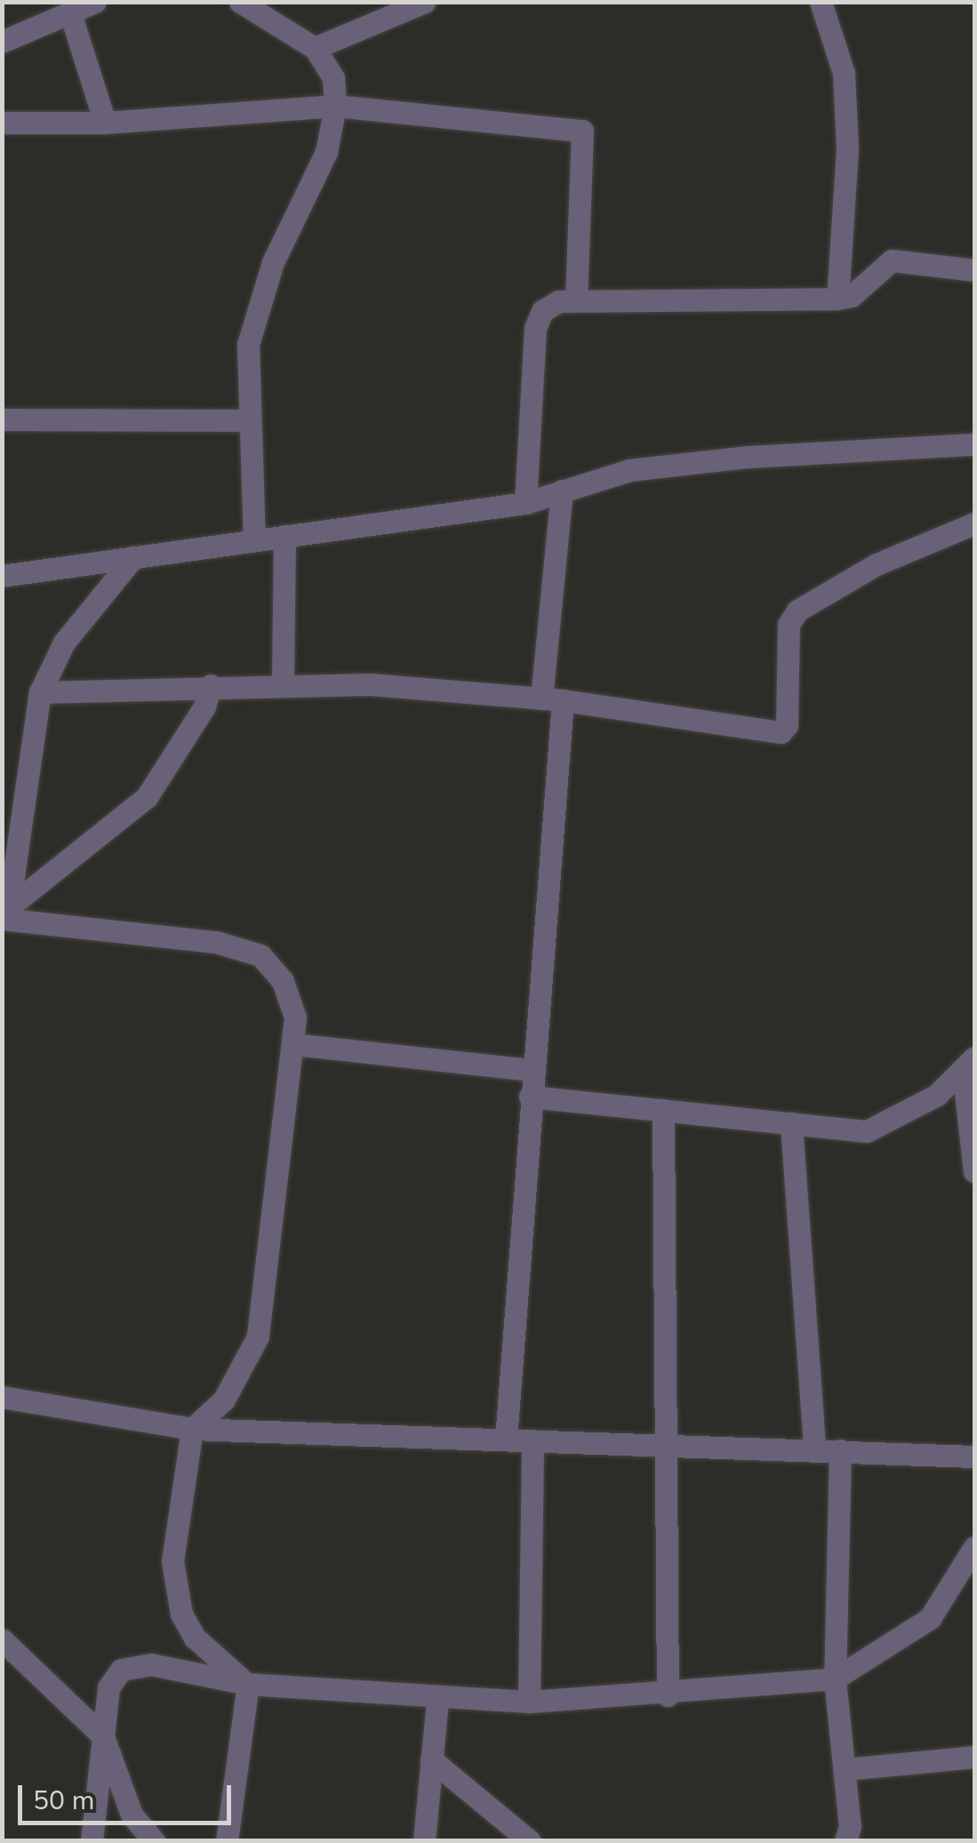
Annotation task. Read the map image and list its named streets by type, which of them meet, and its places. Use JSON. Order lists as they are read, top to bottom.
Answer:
{
  "scale_bar": "50 m"
}
